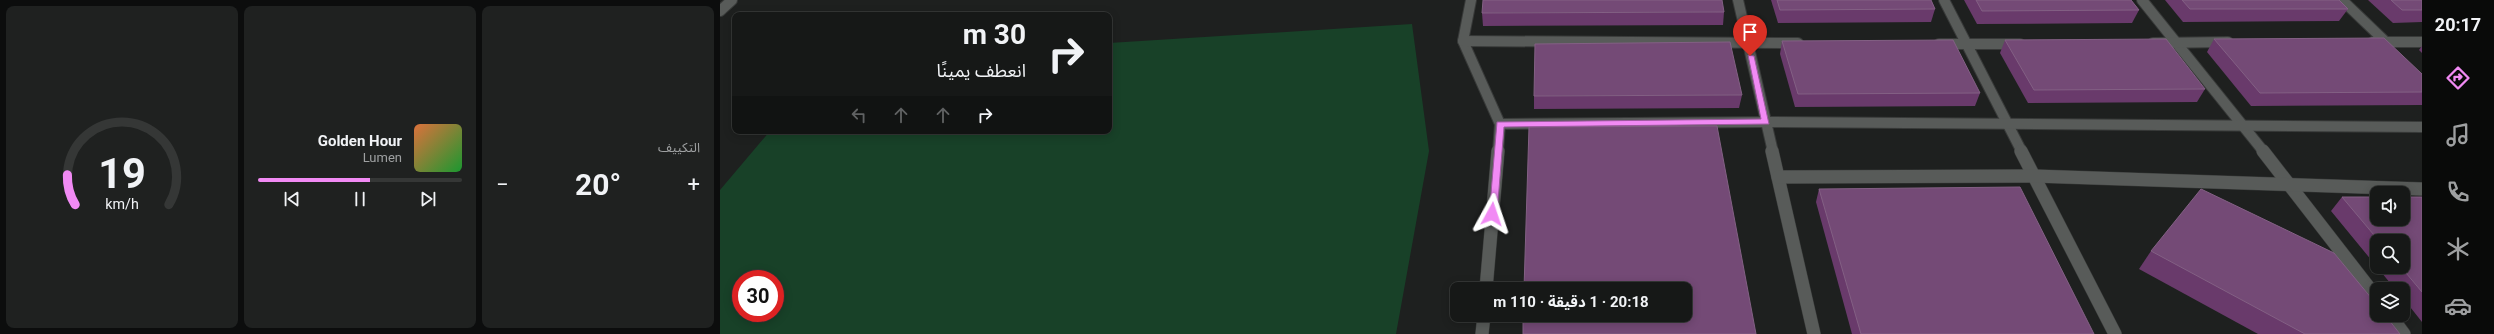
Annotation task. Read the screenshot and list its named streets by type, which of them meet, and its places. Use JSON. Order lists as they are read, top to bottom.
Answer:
{
  "page": {
    "tabs": "20:17",
    "tile": "التكييف",
    "turn": ["30 m", "انعطف يمينًا"],
    "song": ["Golden Hour", "Lumen"],
    "heat": ["−", "20°", "+"],
    "limit": "30",
    "trip": "20:18 · 1 دقيقة · 110 m",
    "gauge": ["19", "km/h"]
  }
}
